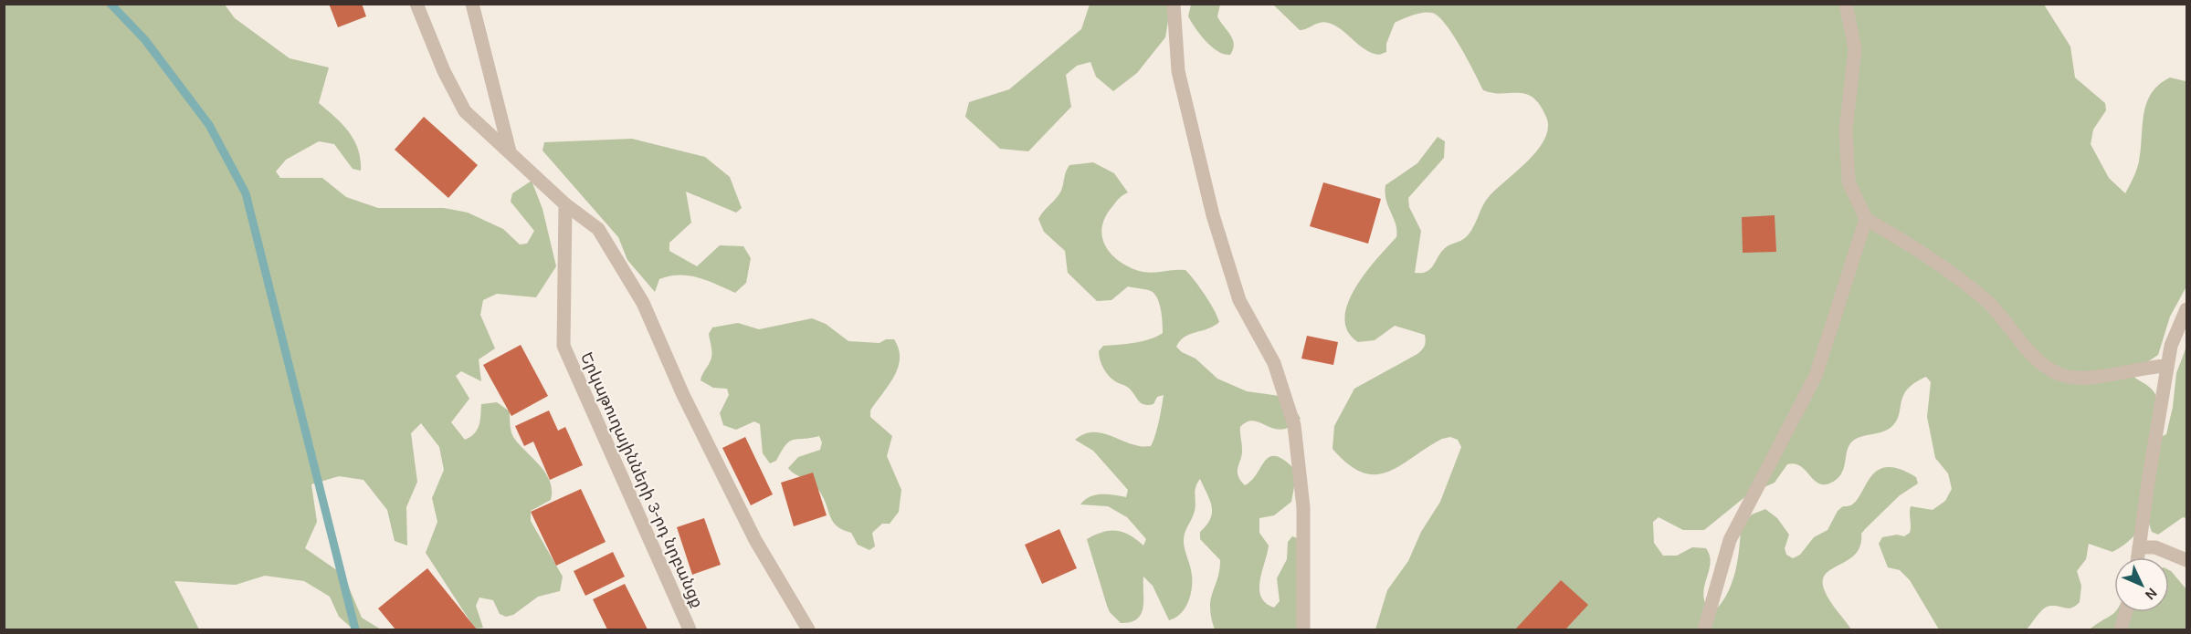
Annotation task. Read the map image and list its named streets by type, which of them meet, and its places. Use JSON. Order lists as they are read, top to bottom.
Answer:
{
  "streets": {
    "street": ["Երկաթուղայինների 3-րդ նրբանցք"]
  },
  "north": "bottom right"
}
